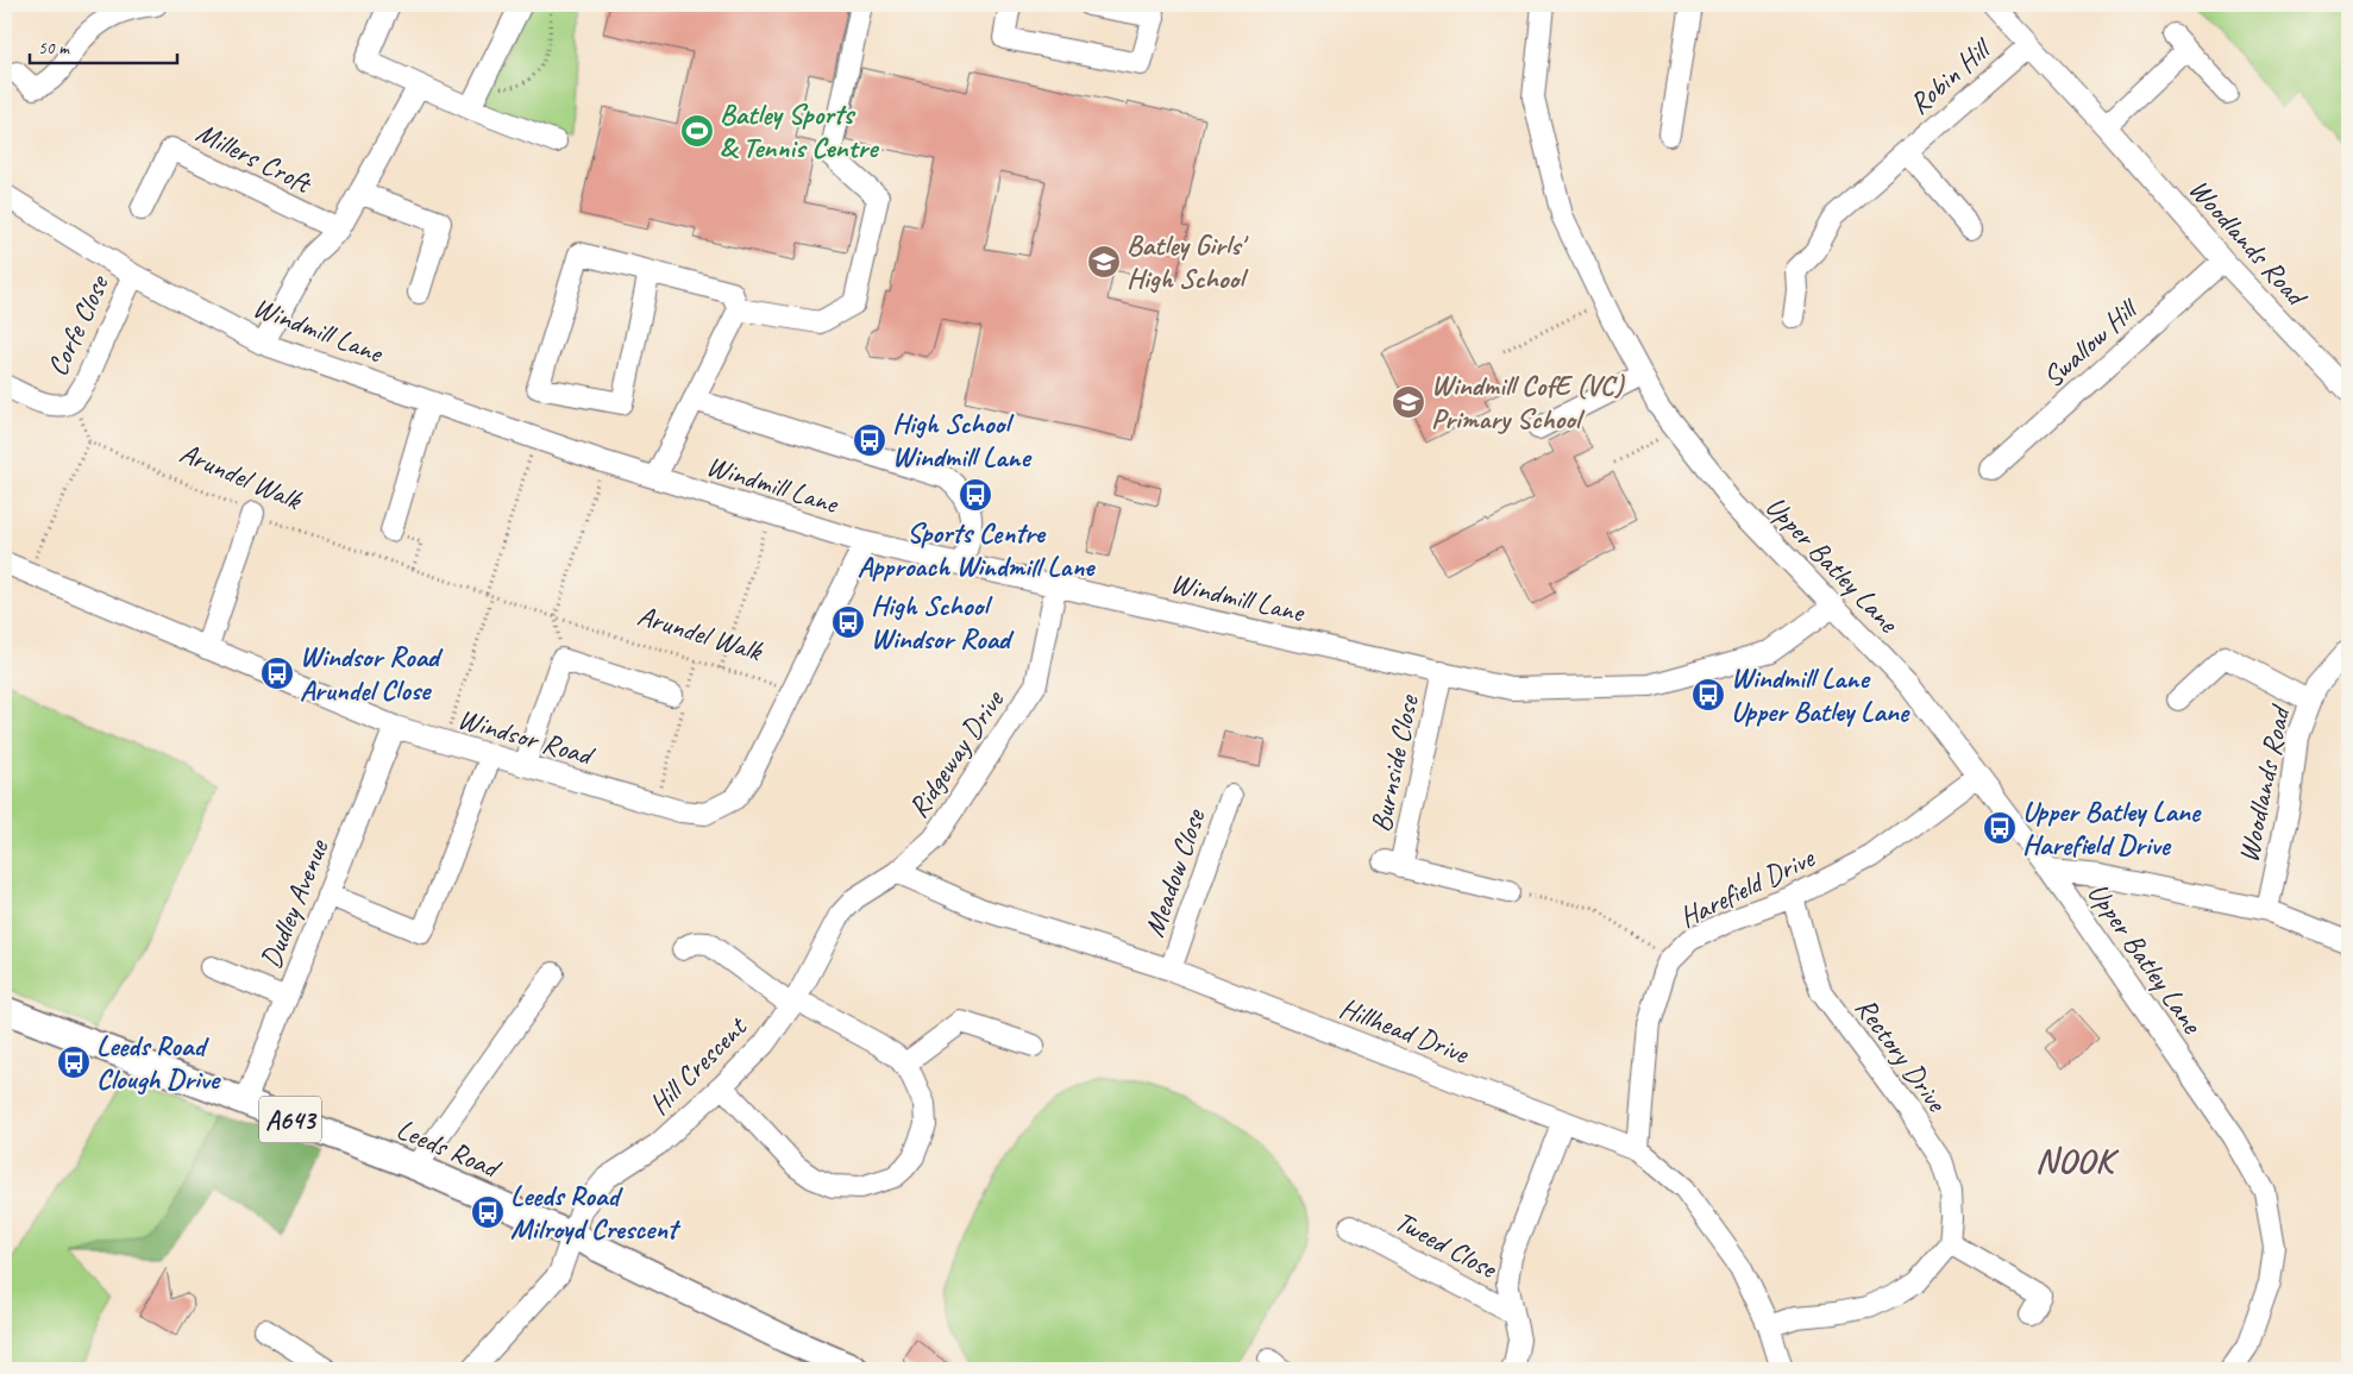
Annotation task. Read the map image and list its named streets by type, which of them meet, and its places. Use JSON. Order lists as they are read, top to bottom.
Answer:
{
  "streets": {
    "main road": ["A643", "Leeds Road"],
    "street": [
      "Robin Hill",
      "Millers Croft",
      "Woodlands Road",
      "Corfe Close",
      "Windmill Lane",
      "Swallow Hill",
      "Upper Batley Lane",
      "Windsor Road",
      "Ridgeway Drive",
      "Burnside Close",
      "Meadow Close",
      "Harefield Drive",
      "Dudley Avenue",
      "Hillhead Drive",
      "Rectory Drive",
      "Hill Crescent",
      "Tweed Close"
    ],
    "path": ["Arundel Walk"]
  },
  "crossings": [
    ["Robin Hill", "Woodlands Road"],
    ["Woodlands Road", "Swallow Hill"],
    ["Corfe Close", "Windmill Lane"],
    ["Windmill Lane", "Upper Batley Lane"],
    ["Windmill Lane", "Windsor Road"],
    ["Windmill Lane", "Ridgeway Drive"],
    ["Windmill Lane", "Burnside Close"],
    ["Arundel Walk", "Windsor Road"],
    ["Upper Batley Lane", "Harefield Drive"],
    ["Windsor Road", "Dudley Avenue"],
    ["Ridgeway Drive", "Hillhead Drive"],
    ["Ridgeway Drive", "Hill Crescent"],
    ["Meadow Close", "Hillhead Drive"],
    ["Harefield Drive", "Hillhead Drive"],
    ["Harefield Drive", "Rectory Drive"],
    ["Dudley Avenue", "Leeds Road"],
    ["Hill Crescent", "Leeds Road"]
  ],
  "districts": ["NOOK"],
  "places": {
    "sports": ["Batley Sports & Tennis Centre"],
    "school or university": ["Batley Girls' High School", "Windmill CofE (VC) Primary School"],
    "bus stop": [
      "High School Windmill Lane",
      "Sports Centre Approach Windmill Lane",
      "High School Windsor Road",
      "Windsor Road Arundel Close",
      "Windmill Lane Upper Batley Lane",
      "Upper Batley Lane Harefield Drive",
      "Leeds Road Clough Drive",
      "Leeds Road Milroyd Crescent"
    ]
  },
  "scale_bar": "50 m"
}
